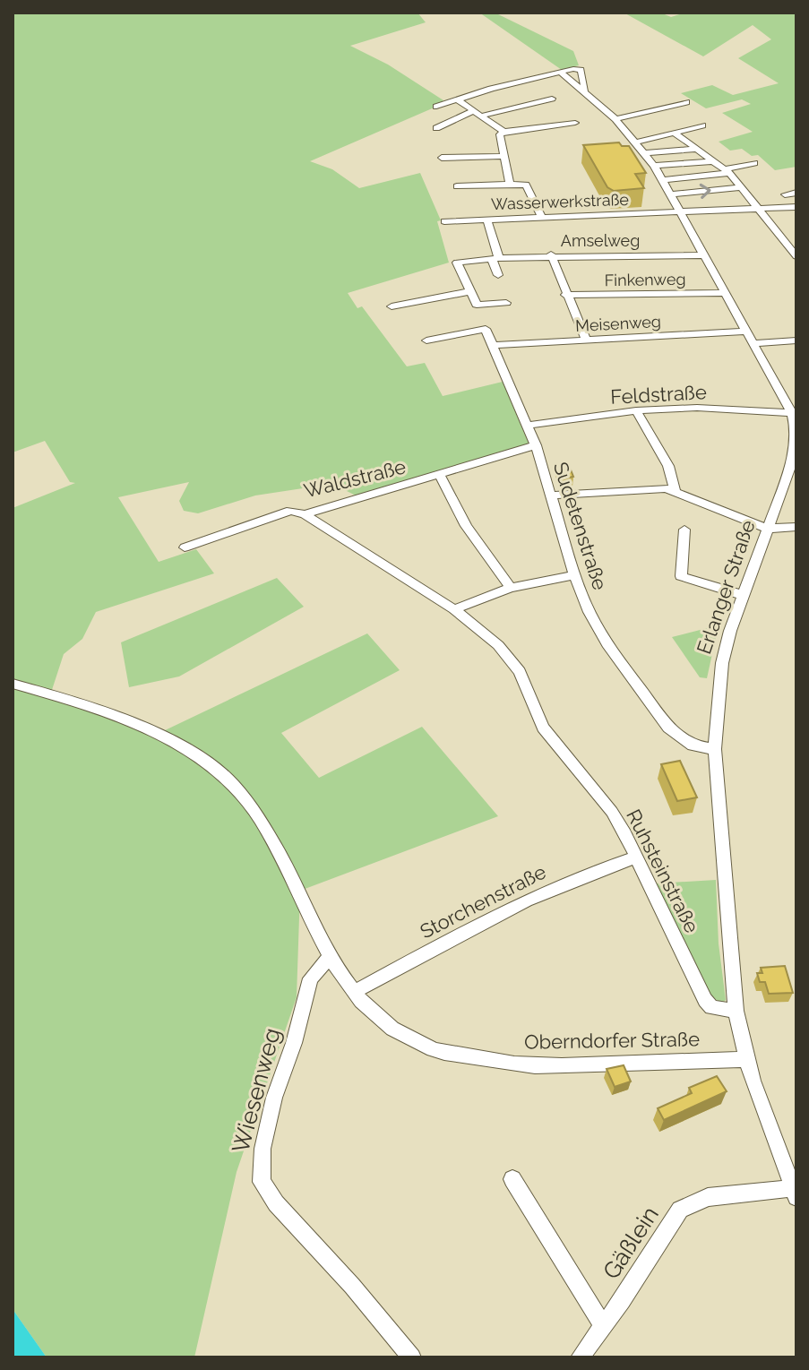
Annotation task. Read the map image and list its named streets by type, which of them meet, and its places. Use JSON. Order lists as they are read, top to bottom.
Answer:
{
  "streets": {
    "street": [
      "Wasserwerkstraße",
      "Amselweg",
      "Finkenweg",
      "Meisenweg",
      "Feldstraße",
      "Waldstraße",
      "Sudetenstraße",
      "Erlanger Straße",
      "Ruhsteinstraße",
      "Storchenstraße",
      "Oberndorfer Straße",
      "Wiesenweg",
      "Gäßlein"
    ]
  },
  "crossings": [
    ["Wasserwerkstraße", "Erlanger Straße"],
    ["Amselweg", "Erlanger Straße"],
    ["Finkenweg", "Erlanger Straße"],
    ["Meisenweg", "Sudetenstraße"],
    ["Meisenweg", "Erlanger Straße"],
    ["Feldstraße", "Sudetenstraße"],
    ["Feldstraße", "Erlanger Straße"],
    ["Waldstraße", "Sudetenstraße"],
    ["Waldstraße", "Ruhsteinstraße"],
    ["Sudetenstraße", "Erlanger Straße"],
    ["Erlanger Straße", "Ruhsteinstraße"],
    ["Erlanger Straße", "Oberndorfer Straße"],
    ["Erlanger Straße", "Gäßlein"],
    ["Ruhsteinstraße", "Storchenstraße"],
    ["Storchenstraße", "Oberndorfer Straße"],
    ["Oberndorfer Straße", "Wiesenweg"]
  ]
}
